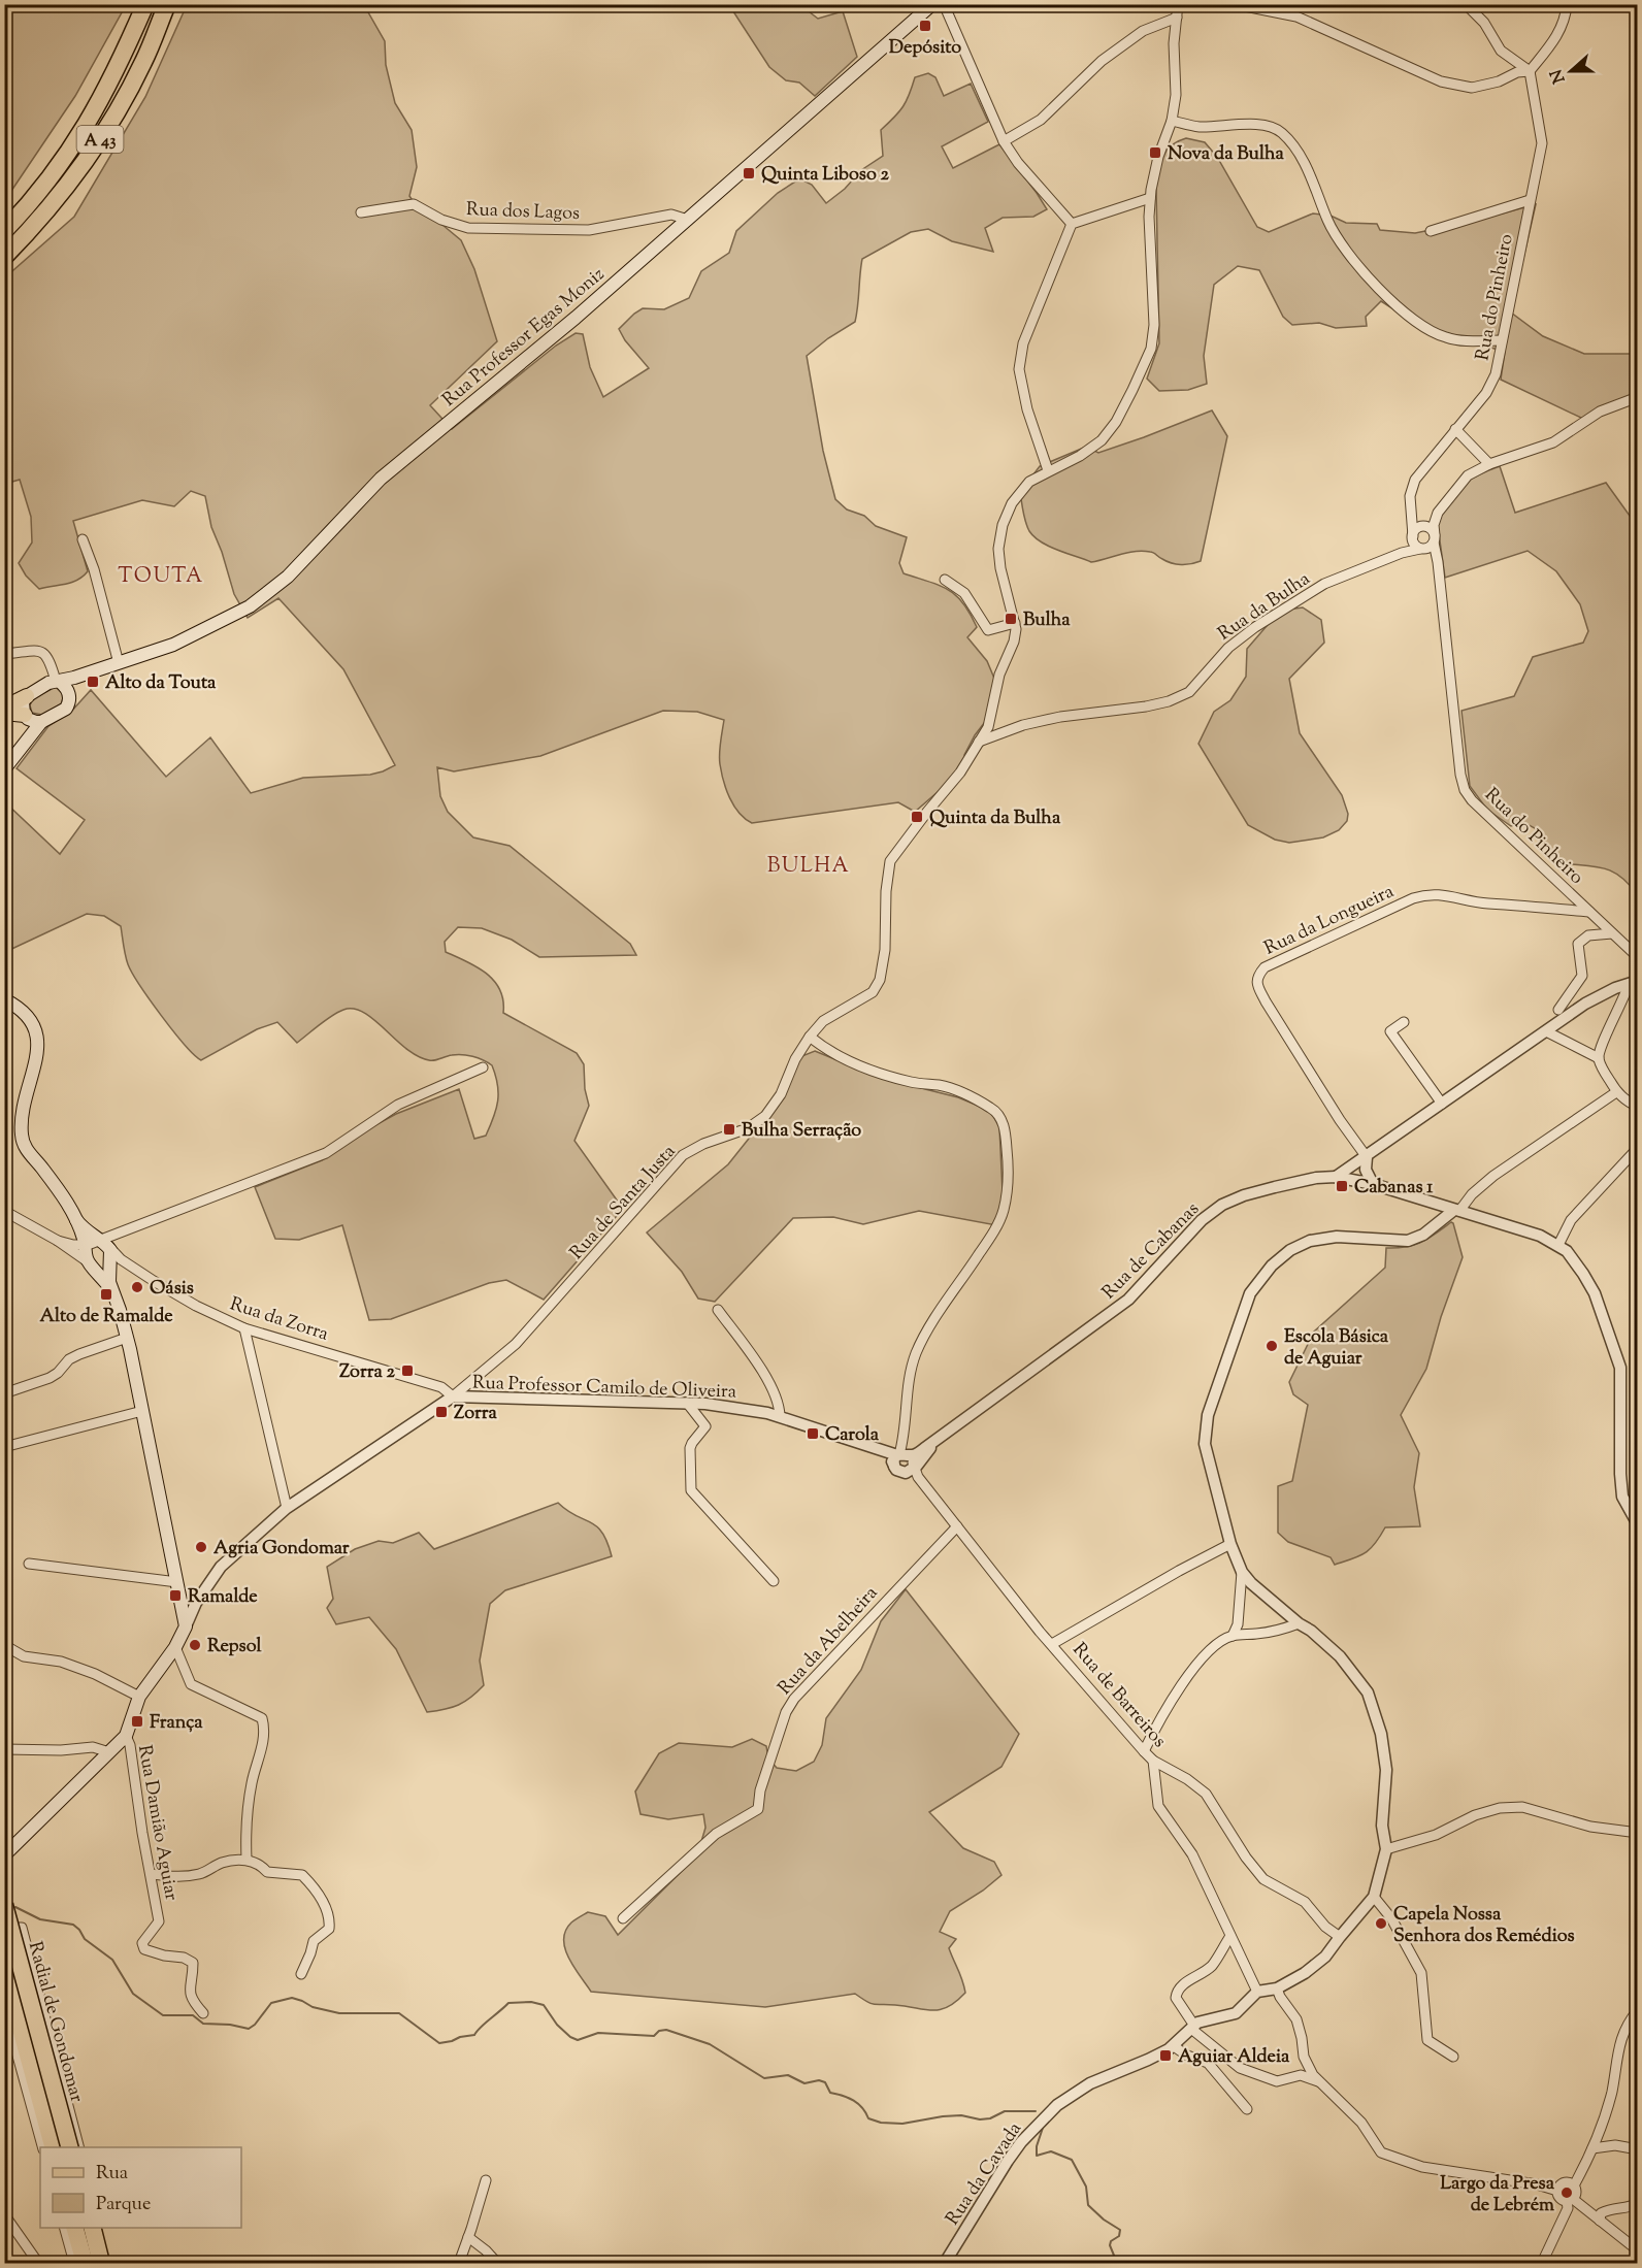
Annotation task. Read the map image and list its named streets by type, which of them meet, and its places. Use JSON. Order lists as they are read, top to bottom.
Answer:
{
  "streets": {
    "highway": ["A 43", "Radial de Gondomar"],
    "main road": ["Rua Professor Egas Moniz"],
    "street": [
      "Rua dos Lagos",
      "Rua do Pinheiro",
      "Rua da Bulha",
      "Rua da Longueira",
      "Rua de Santa Justa",
      "Rua de Cabanas",
      "Rua da Zorra",
      "Rua Professor Camilo de Oliveira",
      "Rua da Abelheira",
      "Rua de Barreiros",
      "Rua Damião Aguiar",
      "Rua da Cavada"
    ]
  },
  "crossings": [
    ["Rua dos Lagos", "Rua Professor Egas Moniz"],
    ["Rua do Pinheiro", "Rua da Bulha"],
    ["Rua do Pinheiro", "Rua da Longueira"],
    ["Rua da Bulha", "Rua de Santa Justa"],
    ["Rua de Santa Justa", "Rua da Zorra"],
    ["Rua de Santa Justa", "Rua Professor Camilo de Oliveira"],
    ["Rua de Cabanas", "Rua Professor Camilo de Oliveira"],
    ["Rua de Cabanas", "Rua de Barreiros"],
    ["Rua da Zorra", "Rua Professor Camilo de Oliveira"],
    ["Rua Professor Camilo de Oliveira", "Rua de Barreiros"],
    ["Rua da Abelheira", "Rua de Barreiros"]
  ],
  "districts": ["TOUTA", "BULHA"],
  "places": {
    "transit": [
      "Depósito",
      "Nova da Bulha",
      "Quinta Liboso 2",
      "Bulha",
      "Alto da Touta",
      "Quinta da Bulha",
      "Bulha Serração",
      "Cabanas 1",
      "Alto de Ramalde",
      "Zorra 2",
      "Zorra",
      "Carola",
      "Ramalde",
      "França",
      "Aguiar Aldeia"
    ],
    "other": [
      "Oásis",
      "Escola Básica de Aguiar",
      "Agria Gondomar",
      "Repsol",
      "Capela Nossa Senhora dos Remédios",
      "Largo da Presa de Lebrém"
    ]
  },
  "legend": ["Rua", "Parque"],
  "north": "left"
}
